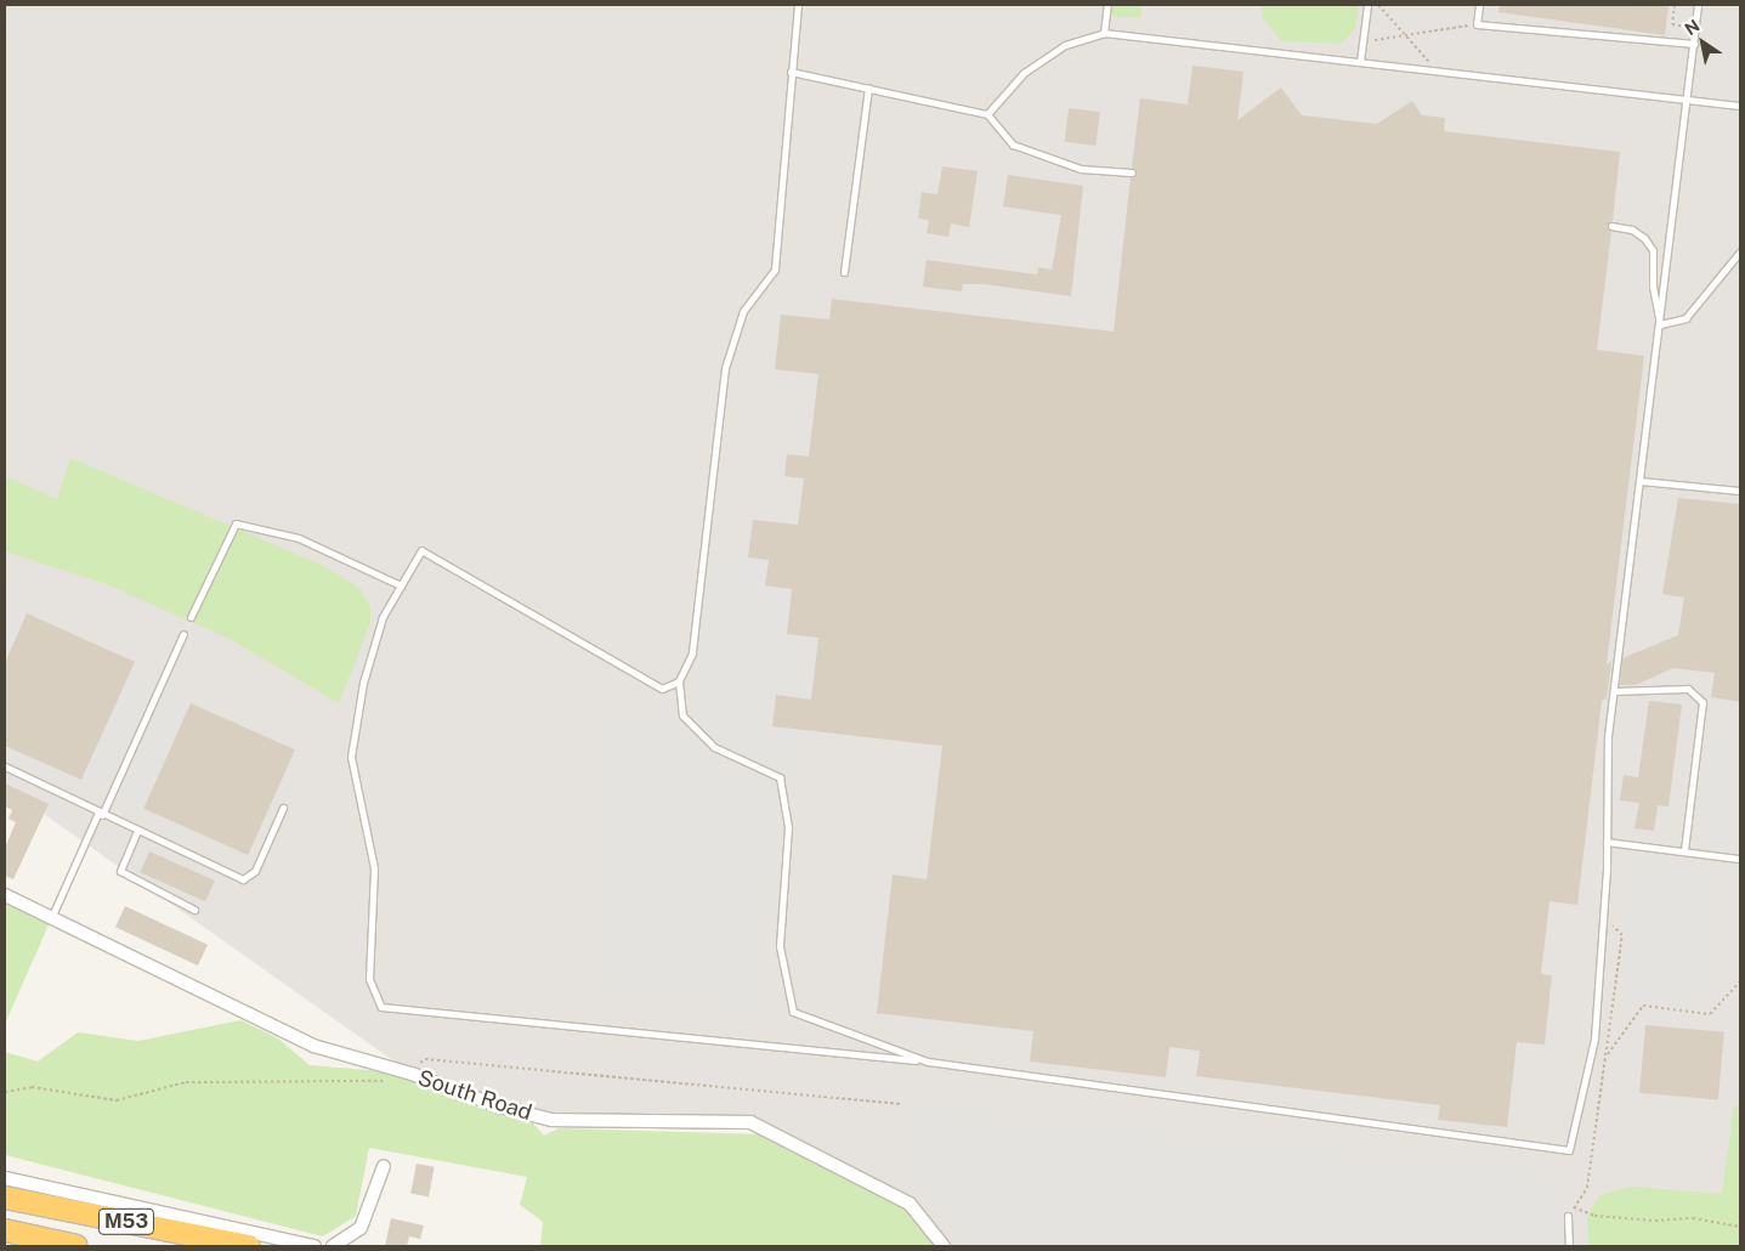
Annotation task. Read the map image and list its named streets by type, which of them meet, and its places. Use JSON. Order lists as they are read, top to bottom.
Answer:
{
  "streets": {
    "highway": ["M53"],
    "street": ["South Road"]
  },
  "north": "top left"
}
